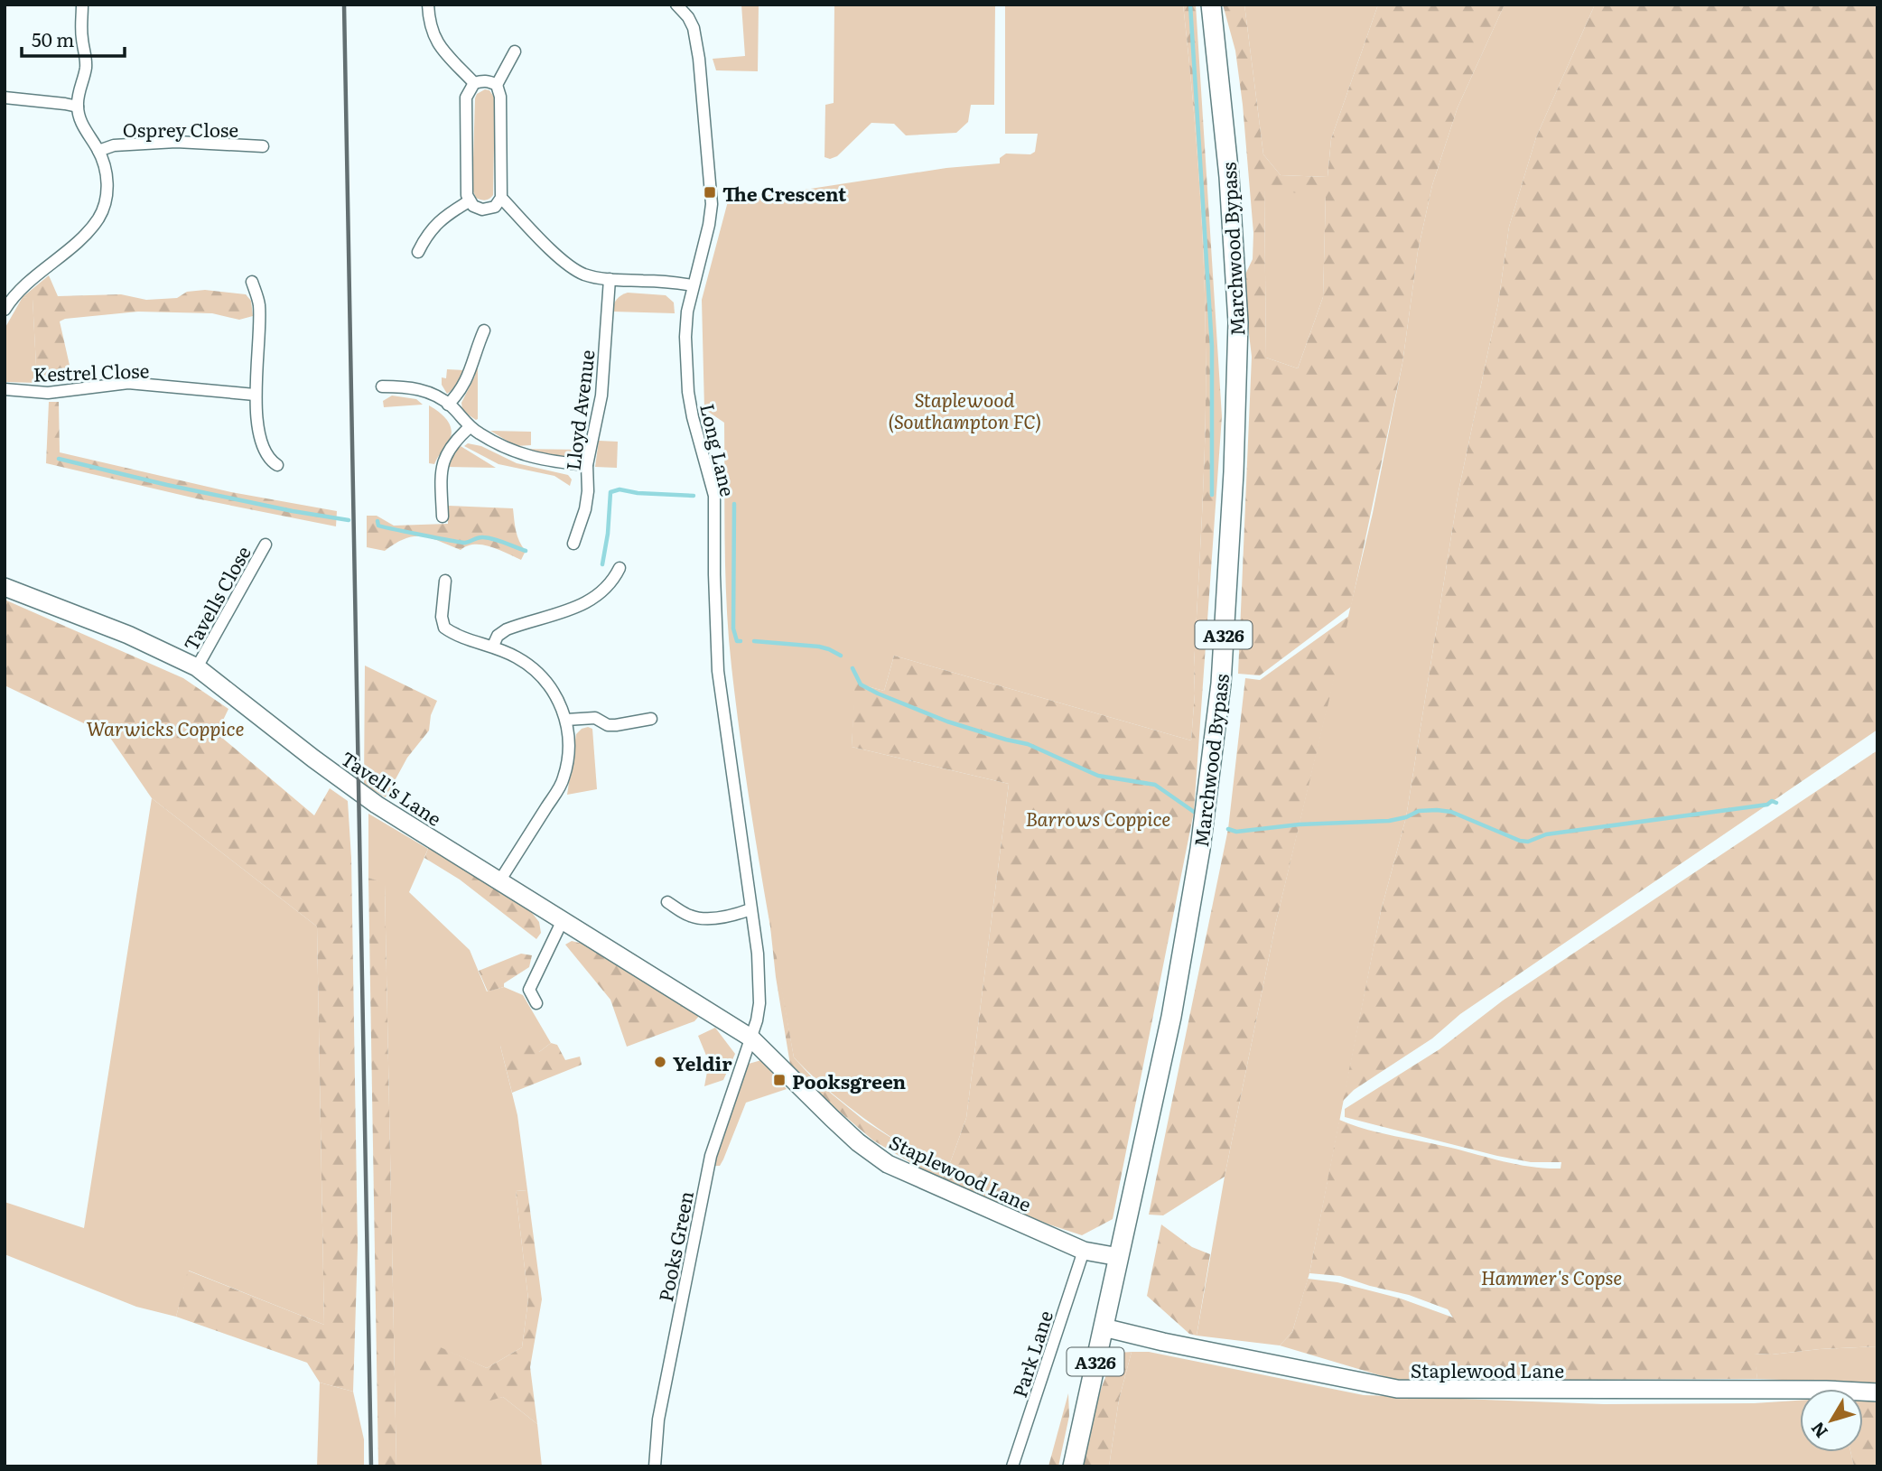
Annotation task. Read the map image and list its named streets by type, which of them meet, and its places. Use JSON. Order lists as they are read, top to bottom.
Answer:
{
  "streets": {
    "main road": ["Marchwood Bypass", "A326"],
    "street": [
      "Osprey Close",
      "Kestrel Close",
      "Lloyd Avenue",
      "Long Lane",
      "Tavells Close",
      "Tavell's Lane",
      "Staplewood Lane",
      "Pooks Green",
      "Park Lane"
    ]
  },
  "crossings": [
    ["Marchwood Bypass", "Staplewood Lane"],
    ["Long Lane", "Tavell's Lane"],
    ["Long Lane", "Staplewood Lane"],
    ["Long Lane", "Pooks Green"],
    ["Tavells Close", "Tavell's Lane"],
    ["Tavell's Lane", "Staplewood Lane"],
    ["Tavell's Lane", "Pooks Green"],
    ["Staplewood Lane", "Pooks Green"],
    ["Staplewood Lane", "Park Lane"]
  ],
  "parks": [
    "Staplewood (Southampton FC)",
    "Warwicks Coppice",
    "Barrows Coppice",
    "Hammer's Copse"
  ],
  "places": {
    "transit": ["The Crescent", "Pooksgreen"],
    "other": ["Yeldir"]
  },
  "scale_bar": "50 m",
  "north": "bottom left"
}
